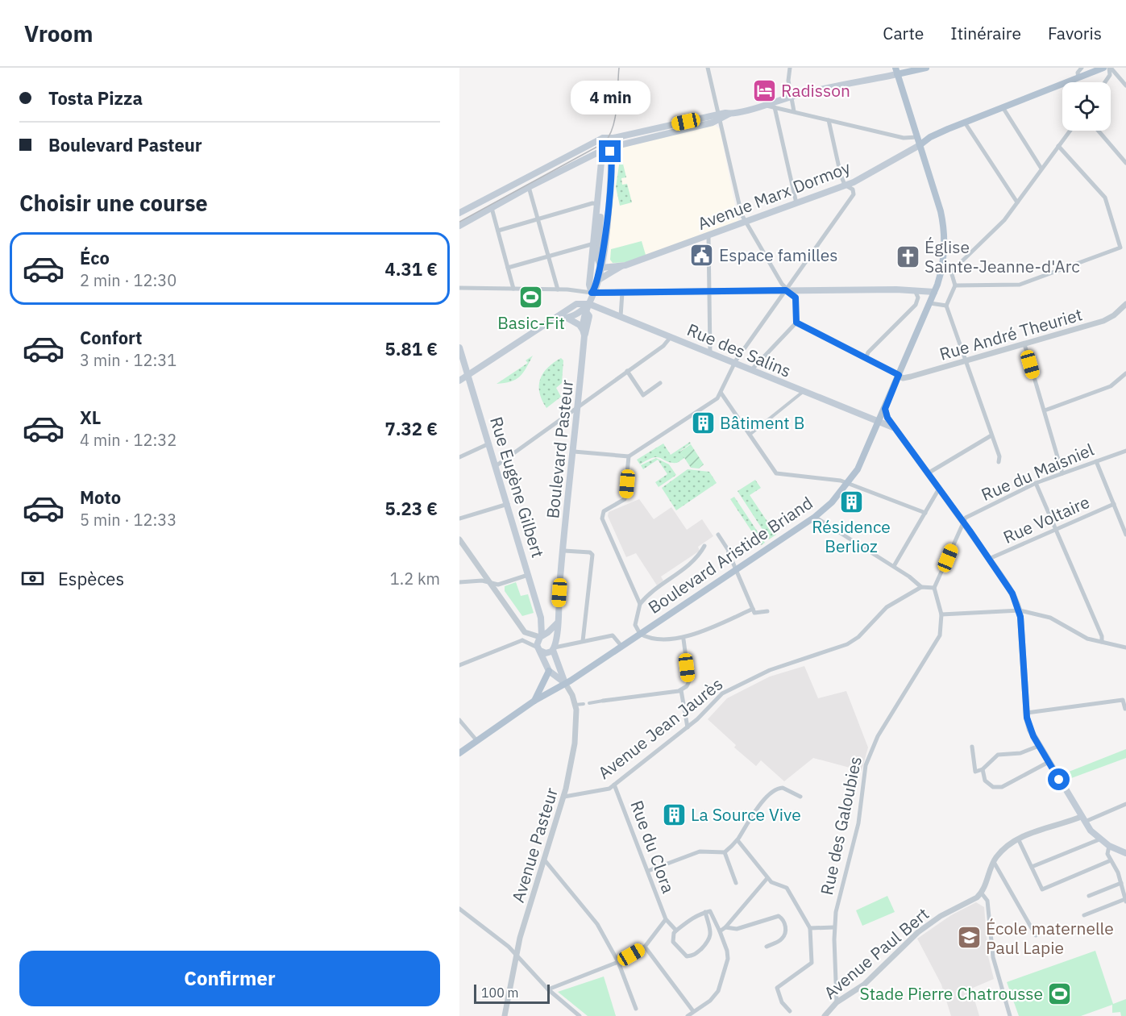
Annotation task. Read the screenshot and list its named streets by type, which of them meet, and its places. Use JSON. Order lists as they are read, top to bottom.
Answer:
{
  "streets": {
    "main road": [
      "Avenue Marx Dormoy",
      "Rue des Salins",
      "Boulevard Pasteur",
      "Rue Eugène Gilbert",
      "Boulevard Aristide Briand"
    ],
    "street": [
      "Rue André Theuriet",
      "Rue du Maisniel",
      "Rue Voltaire",
      "Avenue Jean Jaurès",
      "Rue des Galoubies",
      "Avenue Pasteur",
      "Rue du Clora",
      "Avenue Paul Bert"
    ]
  },
  "crossings": [
    ["Avenue Marx Dormoy", "Boulevard Pasteur"],
    ["Avenue Marx Dormoy", "Boulevard Aristide Briand"],
    ["Rue André Theuriet", "Boulevard Aristide Briand"],
    ["Rue des Salins", "Boulevard Pasteur"],
    ["Rue des Salins", "Boulevard Aristide Briand"],
    ["Boulevard Pasteur", "Rue Eugène Gilbert"],
    ["Boulevard Pasteur", "Boulevard Aristide Briand"],
    ["Boulevard Pasteur", "Avenue Pasteur"],
    ["Boulevard Aristide Briand", "Avenue Pasteur"],
    ["Avenue Jean Jaurès", "Avenue Pasteur"],
    ["Avenue Jean Jaurès", "Rue du Clora"],
    ["Rue des Galoubies", "Avenue Paul Bert"]
  ],
  "places": {
    "hotel": ["Radisson"],
    "public building": ["Espace familles"],
    "church": ["Église Sainte-Jeanne-d'Arc"],
    "sports": ["Basic-Fit", "Stade Pierre Chatrousse"],
    "building": ["Bâtiment B", "Résidence Berlioz", "La Source Vive"],
    "school or university": ["École maternelle Paul Lapie"]
  },
  "scale_bar": "100 m",
  "page": {
    "header": "Vroom",
    "nav": ["Carte", "Itinéraire", "Favoris"],
    "banner": ["Tosta Pizza", "Boulevard Pasteur"],
    "bubble": "4 min",
    "heading": "Choisir une course",
    "list": [
      {
        "name": "Éco",
        "note": "2 min · 12:30",
        "value": "4.31 €"
      },
      {
        "name": "Confort",
        "note": "3 min · 12:31",
        "value": "5.81 €"
      },
      {
        "name": "XL",
        "note": "4 min · 12:32",
        "value": "7.32 €"
      },
      {
        "name": "Moto",
        "note": "5 min · 12:33",
        "value": "5.23 €"
      }
    ],
    "pay": ["Espèces", "1.2 km"],
    "buttons": "Confirmer",
    "scale": "100 m"
  }
}
